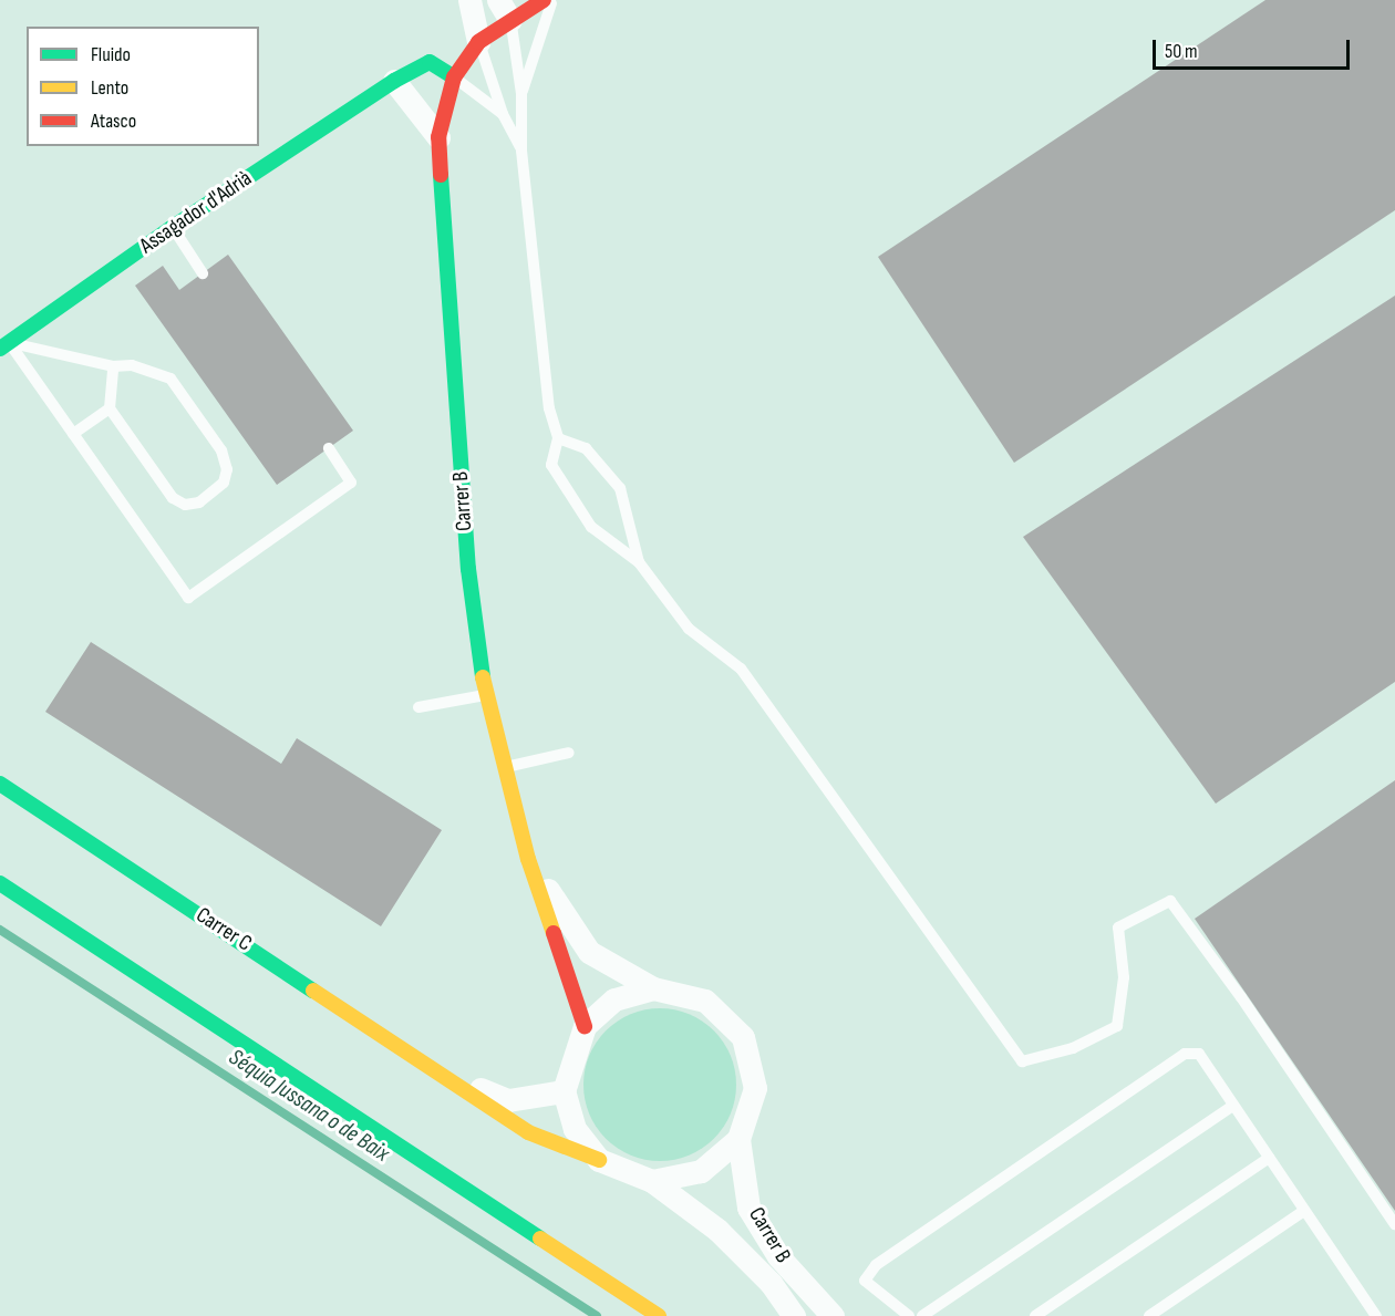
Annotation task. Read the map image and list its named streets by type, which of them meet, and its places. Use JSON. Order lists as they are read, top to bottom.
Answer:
{
  "streets": {
    "main road": ["Assagador d'Adrià", "Carrer B", "Carrer C"]
  },
  "crossings": [
    ["Carrer B", "Carrer C"]
  ],
  "water": ["Séquia Jussana o de Baix"],
  "legend": ["Fluido", "Lento", "Atasco"],
  "scale_bar": "50 m"
}
